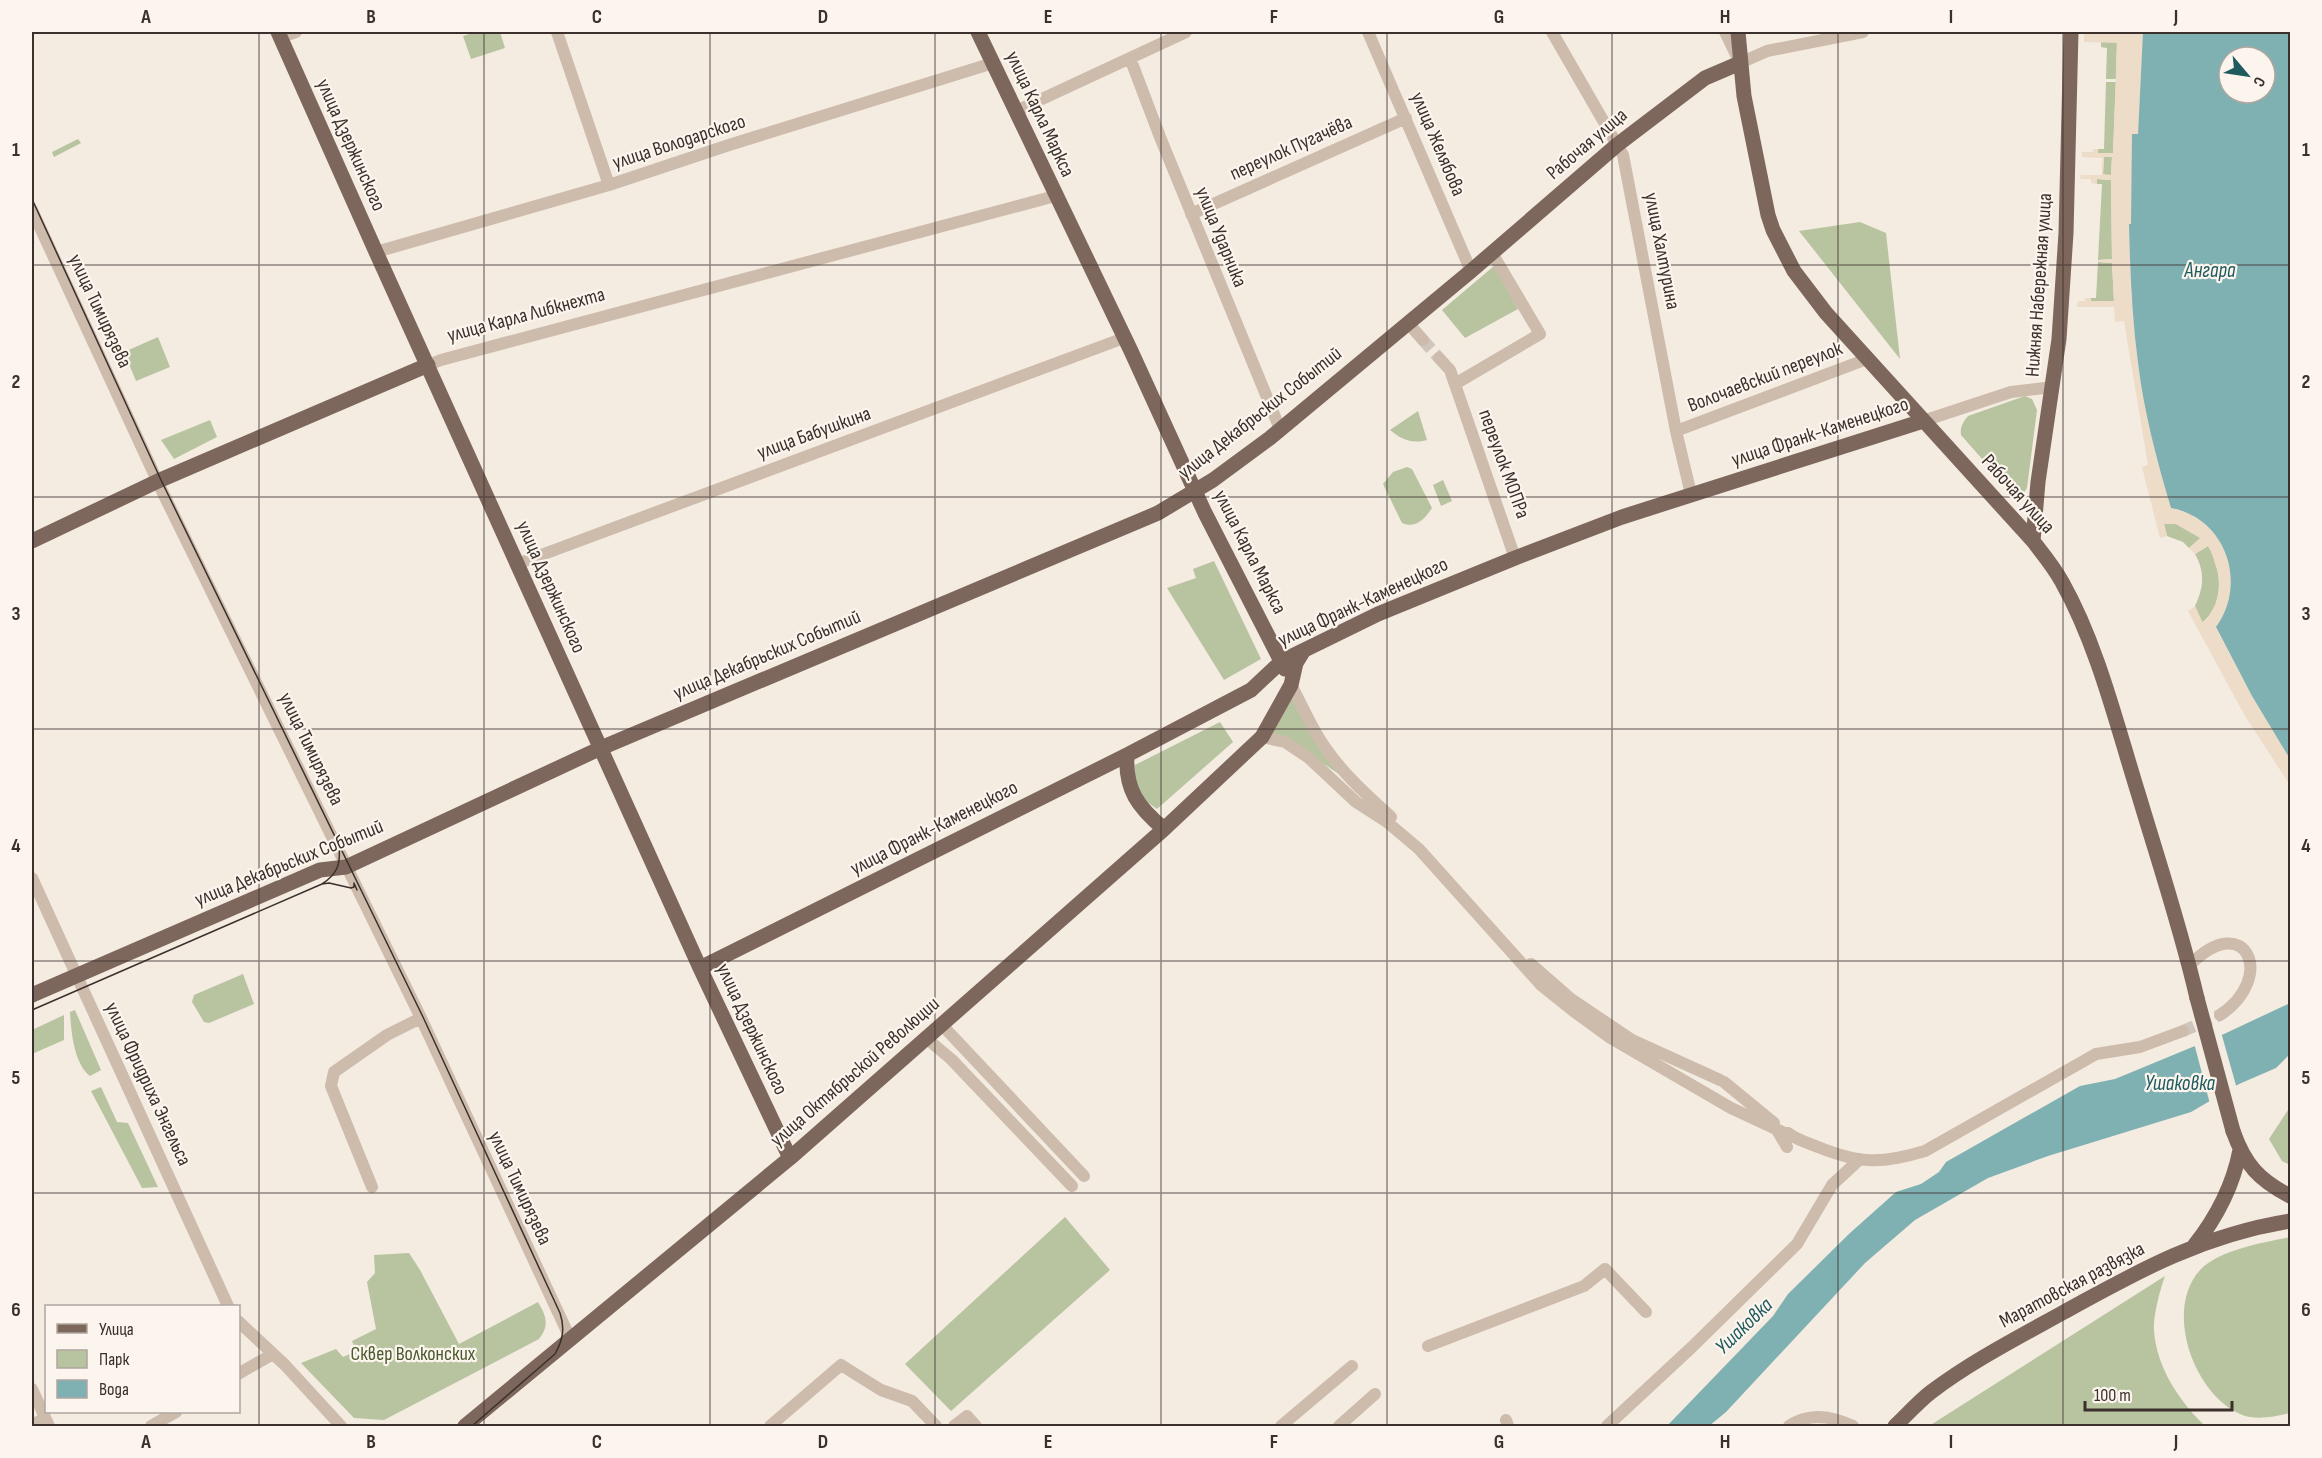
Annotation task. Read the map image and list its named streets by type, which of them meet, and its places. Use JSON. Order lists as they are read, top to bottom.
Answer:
{
  "streets": {
    "main road": [
      "улица Карла Маркса",
      "Рабочая улица",
      "улица Дзержинского",
      "Нижняя Набережная улица",
      "улица Карла Либкнехта",
      "улица Декабрьских Событий",
      "улица Франк-Каменецкого",
      "улица Октябрьской Революции",
      "Маратовская развязка"
    ],
    "street": [
      "улица Володарского",
      "улица Желябова",
      "переулок Пугачёва",
      "улица Ударника",
      "улица Халтурина",
      "улица Тимирязева",
      "Волочаевский переулок",
      "улица Бабушкина",
      "переулок МОПРа",
      "улица Фридриха Энгельса"
    ]
  },
  "crossings": [
    ["улица Карла Маркса", "улица Володарского"],
    ["улица Карла Маркса", "улица Карла Либкнехта"],
    ["улица Карла Маркса", "улица Декабрьских Событий"],
    ["улица Карла Маркса", "улица Франк-Каменецкого"],
    ["улица Карла Маркса", "улица Бабушкина"],
    ["улица Карла Маркса", "улица Октябрьской Революции"],
    ["улица Володарского", "улица Дзержинского"],
    ["улица Желябова", "Рабочая улица"],
    ["улица Желябова", "переулок Пугачёва"],
    ["улица Желябова", "улица Декабрьских Событий"],
    ["Рабочая улица", "улица Халтурина"],
    ["Рабочая улица", "Нижняя Набережная улица"],
    ["Рабочая улица", "Волочаевский переулок"],
    ["Рабочая улица", "улица Декабрьских Событий"],
    ["Рабочая улица", "улица Франк-Каменецкого"],
    ["улица Дзержинского", "улица Карла Либкнехта"],
    ["улица Дзержинского", "улица Декабрьских Событий"],
    ["улица Дзержинского", "улица Франк-Каменецкого"],
    ["улица Дзержинского", "улица Бабушкина"],
    ["улица Дзержинского", "улица Октябрьской Революции"],
    ["переулок Пугачёва", "улица Ударника"],
    ["улица Ударника", "улица Декабрьских Событий"],
    ["улица Халтурина", "Волочаевский переулок"],
    ["улица Халтурина", "улица Франк-Каменецкого"],
    ["Нижняя Набережная улица", "улица Франк-Каменецкого"],
    ["улица Тимирязева", "улица Карла Либкнехта"],
    ["улица Тимирязева", "улица Декабрьских Событий"],
    ["улица Тимирязева", "улица Октябрьской Революции"],
    ["улица Декабрьских Событий", "улица Фридриха Энгельса"],
    ["улица Франк-Каменецкого", "переулок МОПРа"],
    ["улица Франк-Каменецкого", "улица Октябрьской Революции"]
  ],
  "water": ["Ангара", "Ушаковка"],
  "parks": ["Сквер Волконских"],
  "legend": ["Улица", "Парк", "Вода"],
  "scale_bar": "100 m",
  "north": "bottom right",
  "grid": {
    "columns": [
      "A",
      "B",
      "C",
      "D",
      "E",
      "F",
      "G",
      "H",
      "I",
      "J"
    ],
    "rows": [
      "1",
      "2",
      "3",
      "4",
      "5",
      "6"
    ]
  }
}
